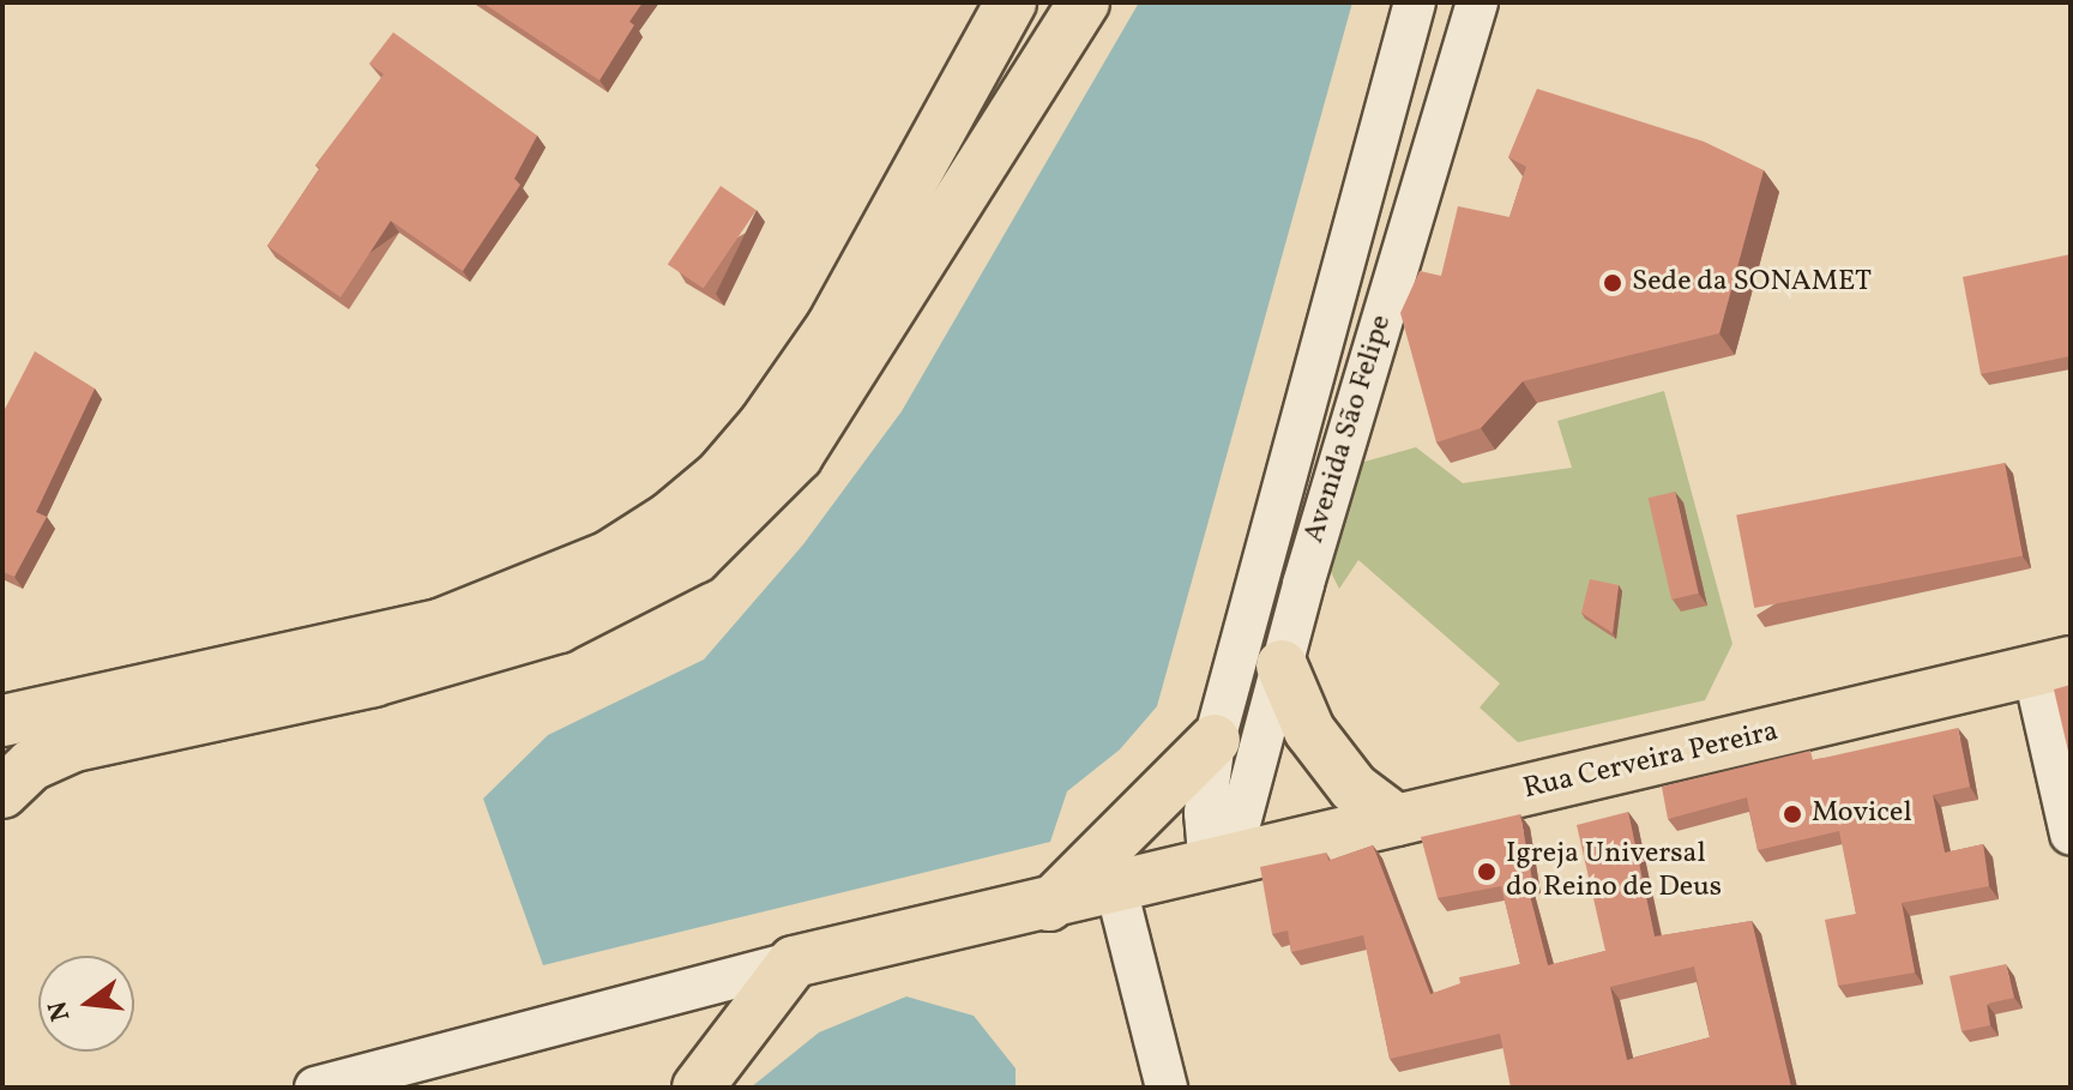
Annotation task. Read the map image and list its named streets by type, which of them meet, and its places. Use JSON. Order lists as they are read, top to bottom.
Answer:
{
  "streets": {
    "main road": ["Rua Cerveira Pereira"],
    "street": ["Avenida São Felipe"]
  },
  "crossings": [
    ["Avenida São Felipe", "Rua Cerveira Pereira"]
  ],
  "places": ["Sede da SONAMET", "Movicel", "Igreja Universal do Reino de Deus"],
  "north": "left"
}
